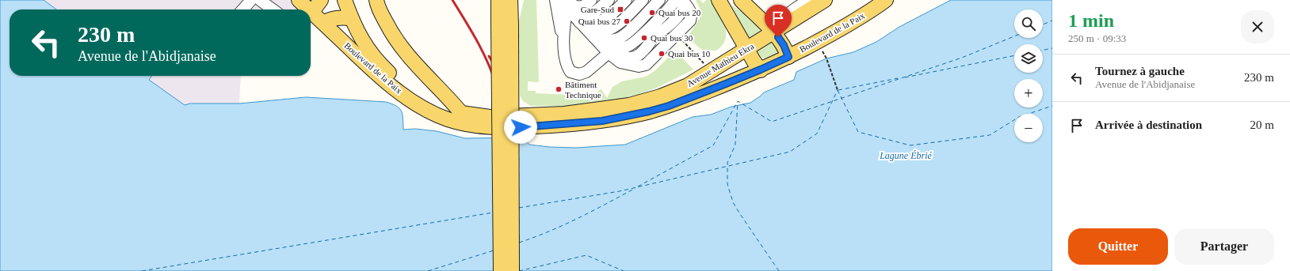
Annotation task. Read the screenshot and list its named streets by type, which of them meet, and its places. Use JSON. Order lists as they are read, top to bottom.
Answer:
{
  "streets": {
    "main road": ["Boulevard de la Paix", "Avenue Mathieu Ekra"]
  },
  "crossings": [
    ["Boulevard de la Paix", "Avenue Mathieu Ekra"]
  ],
  "water": ["Lagune Ébrié"],
  "places": {
    "transit": ["Gare-Sud"],
    "other": [
      "Quai bus 20",
      "Quai bus 27",
      "Quai bus 30",
      "Quai bus 10",
      "Bâtiment Technique"
    ]
  },
  "page": {
    "heading": ["1 min", "250 m · 09:33"],
    "map_buttons": ["+", "−"],
    "turn": ["230 m", "Avenue de l'Abidjanaise"],
    "list": [
      {
        "name": "Tournez à gauche",
        "note": "Avenue de l'Abidjanaise",
        "value": "230 m"
      },
      {
        "name": "Arrivée à destination",
        "value": "20 m"
      }
    ],
    "buttons": ["Quitter", "Partager"]
  }
}
